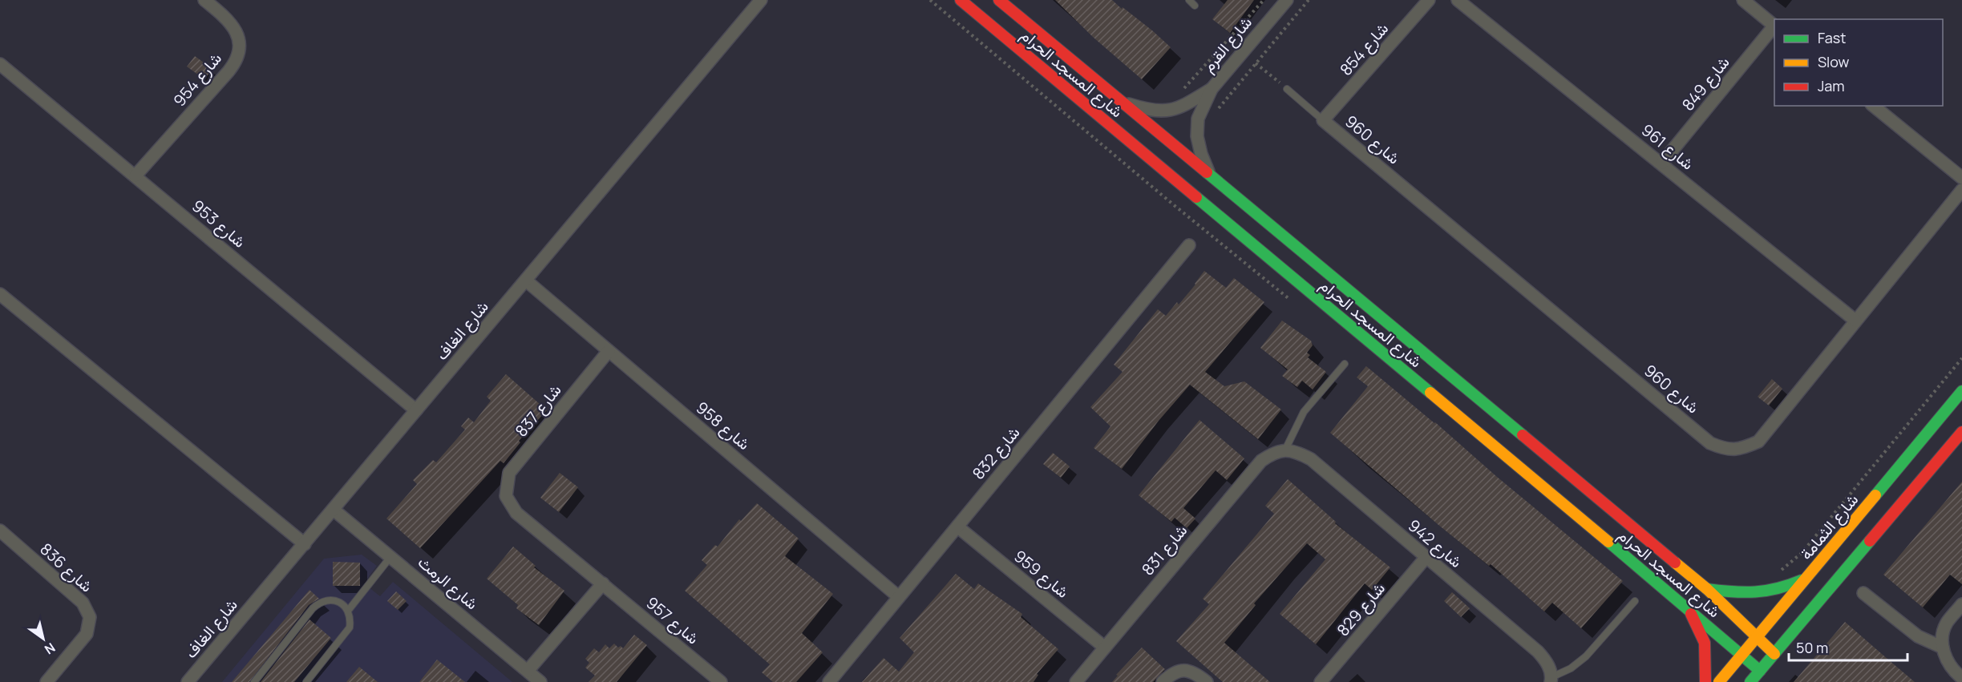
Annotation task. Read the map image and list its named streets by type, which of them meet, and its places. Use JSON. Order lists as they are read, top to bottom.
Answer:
{
  "streets": {
    "street": [
      "شارع القرم",
      "شارع 854",
      "شارع المسجد الحرام",
      "شارع 954",
      "شارع 849",
      "شارع 960",
      "شارع 961",
      "شارع 953",
      "شارع الغاف",
      "شارع 837",
      "شارع 958",
      "شارع 832",
      "شارع الثمامة",
      "شارع 942",
      "شارع 831",
      "شارع 836",
      "شارع 959",
      "شارع الرمث",
      "شارع 829",
      "شارع 957"
    ]
  },
  "crossings": [
    ["شارع القرم", "شارع المسجد الحرام"],
    ["شارع 854", "شارع 960"],
    ["شارع المسجد الحرام", "شارع الثمامة"],
    ["شارع 954", "شارع 953"],
    ["شارع 849", "شارع 961"],
    ["شارع 960", "شارع 961"],
    ["شارع 953", "شارع الغاف"],
    ["شارع الغاف", "شارع 958"],
    ["شارع الغاف", "شارع الرمث"],
    ["شارع 837", "شارع 958"],
    ["شارع 837", "شارع 957"],
    ["شارع 958", "شارع 832"],
    ["شارع 832", "شارع 959"],
    ["شارع 942", "شارع 831"],
    ["شارع 942", "شارع 829"],
    ["شارع 831", "شارع 959"]
  ],
  "legend": ["Fast", "Slow", "Jam"],
  "scale_bar": "50 m",
  "north": "bottom right"
}
